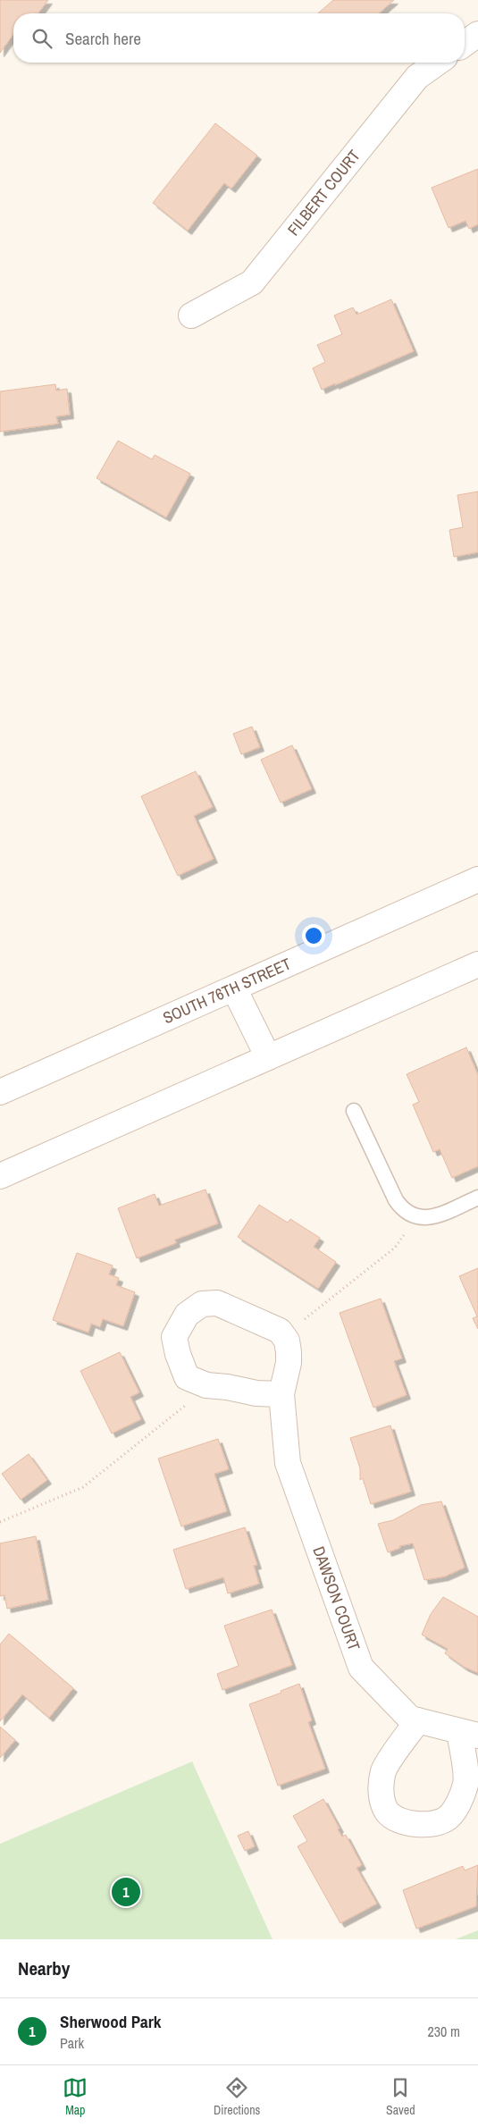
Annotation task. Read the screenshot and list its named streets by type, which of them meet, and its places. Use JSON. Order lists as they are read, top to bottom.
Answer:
{
  "streets": {
    "street": ["FILBERT COURT", "SOUTH 76TH STREET", "DAWSON COURT"]
  },
  "page": {
    "search": "Search here",
    "pins": "1",
    "heading": "Nearby",
    "list": [
      {
        "mark": "1",
        "name": "Sherwood Park",
        "note": "Park",
        "value": "230 m"
      }
    ],
    "nav": ["Map", "Directions", "Saved"]
  }
}
